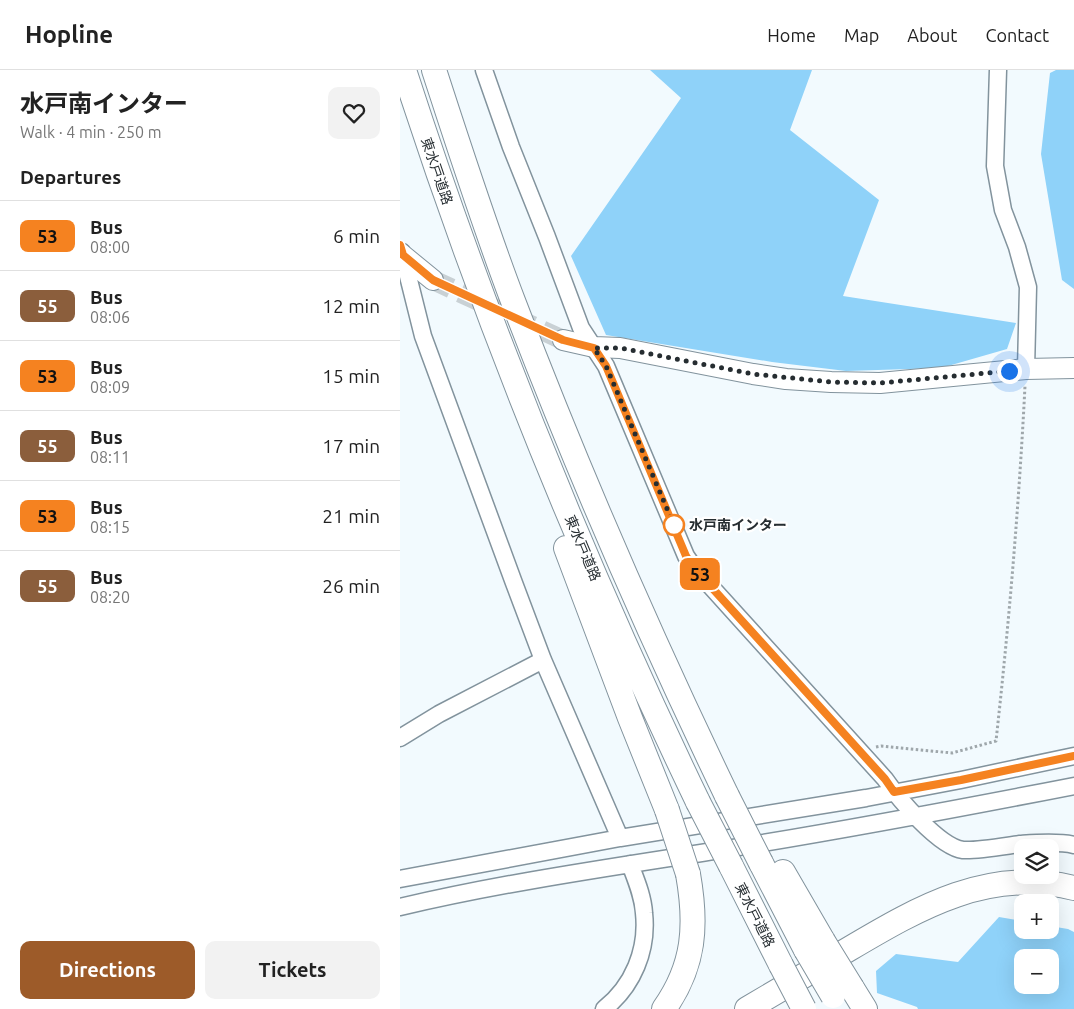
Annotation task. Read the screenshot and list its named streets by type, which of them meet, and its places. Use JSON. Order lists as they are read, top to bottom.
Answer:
{
  "streets": {
    "highway": ["東水戸道路"]
  },
  "places": ["水戸南インター"],
  "lines": ["bus line 53"],
  "page": {
    "header": "Hopline",
    "nav": [
      "Home",
      "Map",
      "About",
      "Contact"
    ],
    "heading": [
      ["水戸南インター", "Walk · 4 min · 250 m"],
      "Departures"
    ],
    "on_map": "53",
    "list": [
      {
        "mark": "53",
        "name": "Bus",
        "note": "08:00",
        "value": "6 min"
      },
      {
        "mark": "55",
        "name": "Bus",
        "note": "08:06",
        "value": "12 min"
      },
      {
        "mark": "53",
        "name": "Bus",
        "note": "08:09",
        "value": "15 min"
      },
      {
        "mark": "55",
        "name": "Bus",
        "note": "08:11",
        "value": "17 min"
      },
      {
        "mark": "53",
        "name": "Bus",
        "note": "08:15",
        "value": "21 min"
      },
      {
        "mark": "55",
        "name": "Bus",
        "note": "08:20",
        "value": "26 min"
      }
    ],
    "map_buttons": ["+", "−"],
    "buttons": ["Directions", "Tickets"]
  }
}
